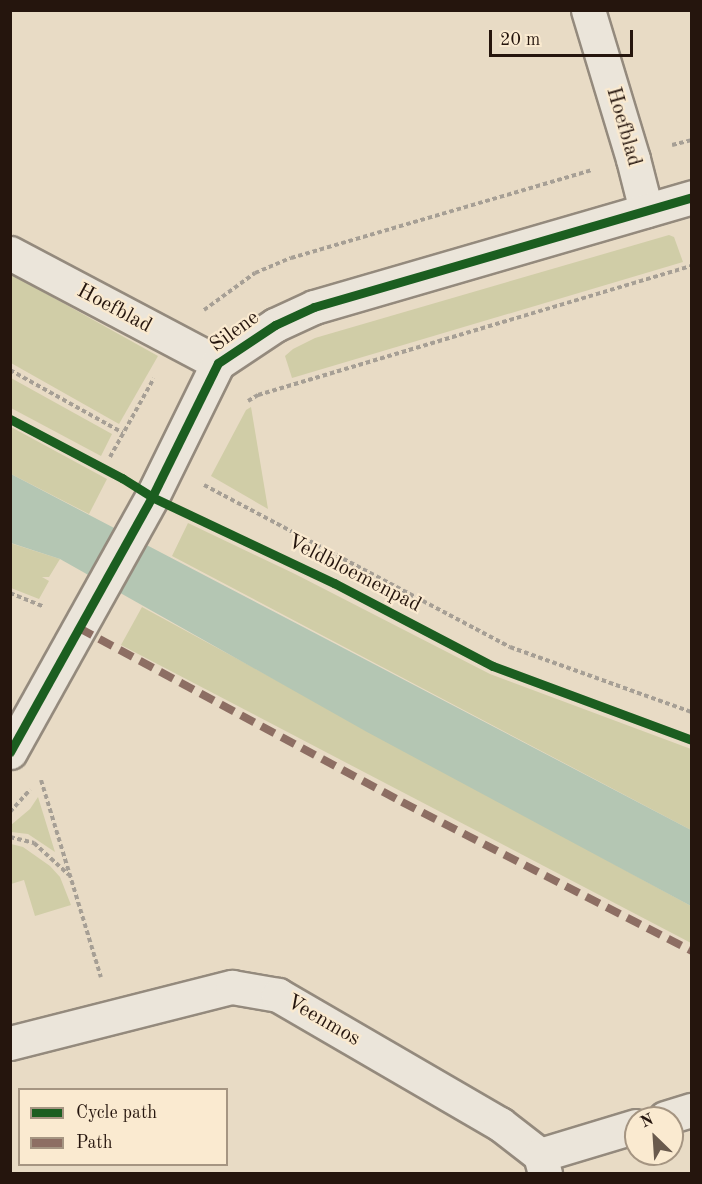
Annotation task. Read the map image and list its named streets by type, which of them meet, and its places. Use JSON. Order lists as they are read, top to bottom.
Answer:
{
  "streets": {
    "street": ["Hoefblad", "Silene", "Veenmos"],
    "cycle path": ["Veldbloemenpad"]
  },
  "crossings": [
    ["Hoefblad", "Silene"]
  ],
  "legend": ["Cycle path", "Path"],
  "scale_bar": "20 m",
  "north": "top left"
}
